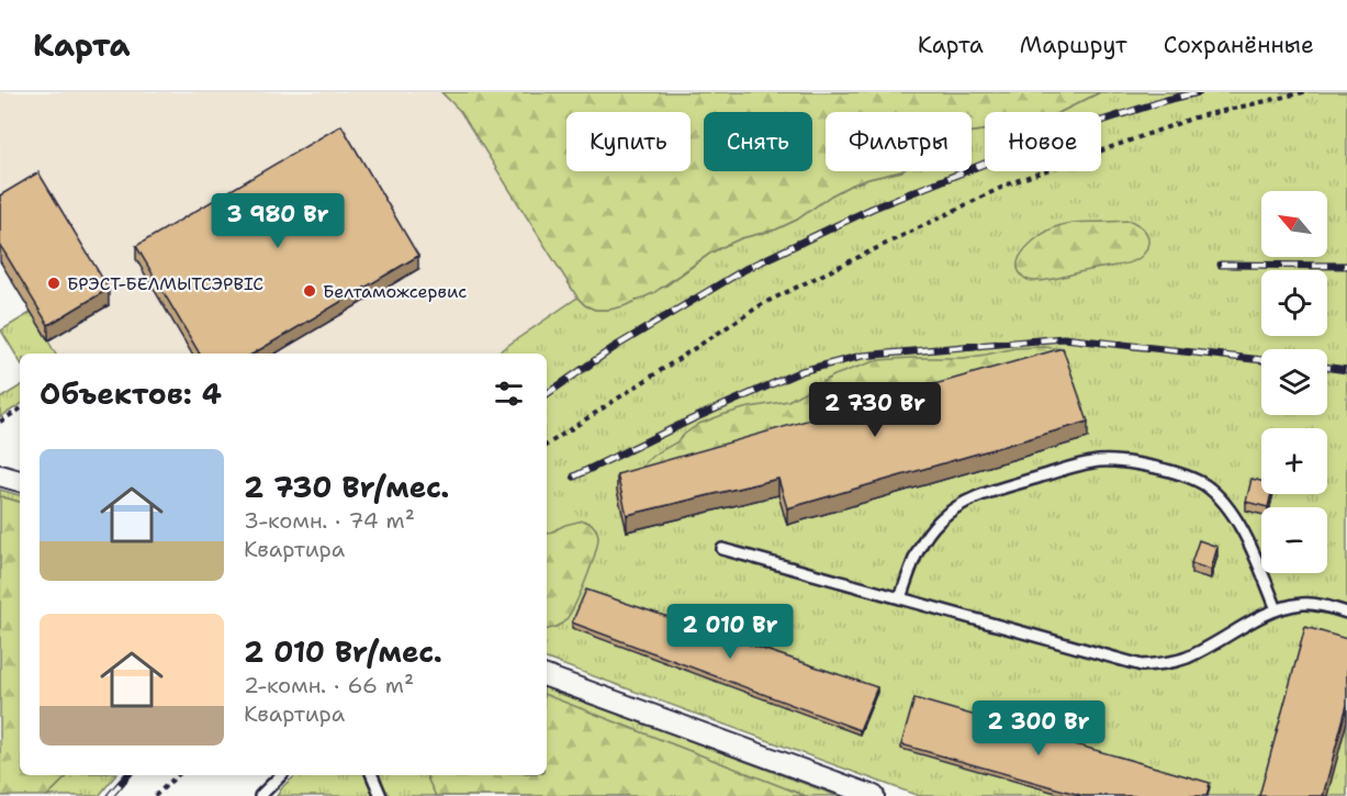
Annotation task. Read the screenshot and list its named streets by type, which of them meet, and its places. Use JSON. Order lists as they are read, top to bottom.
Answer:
{
  "places": ["БРЭСТ-БЕЛМЫТСЭРВІС", "Белтаможсервис"],
  "north": "top left",
  "page": {
    "header": "Карта",
    "nav": ["Карта", "Маршрут", "Сохранённые"],
    "chip": [
      "Купить",
      "Снять",
      "Фильтры",
      "Новое"
    ],
    "map_buttons": ["+", "−"],
    "price": [
      "3 980 Br",
      "2 730 Br",
      "2 010 Br",
      "2 300 Br"
    ],
    "heading": "Объектов: 4",
    "list": [
      {
        "name": "2 730 Br/мес.",
        "note": "3-комн. · 74 m² · Квартира"
      },
      {
        "name": "2 010 Br/мес.",
        "note": "2-комн. · 66 m² · Квартира"
      }
    ]
  }
}
